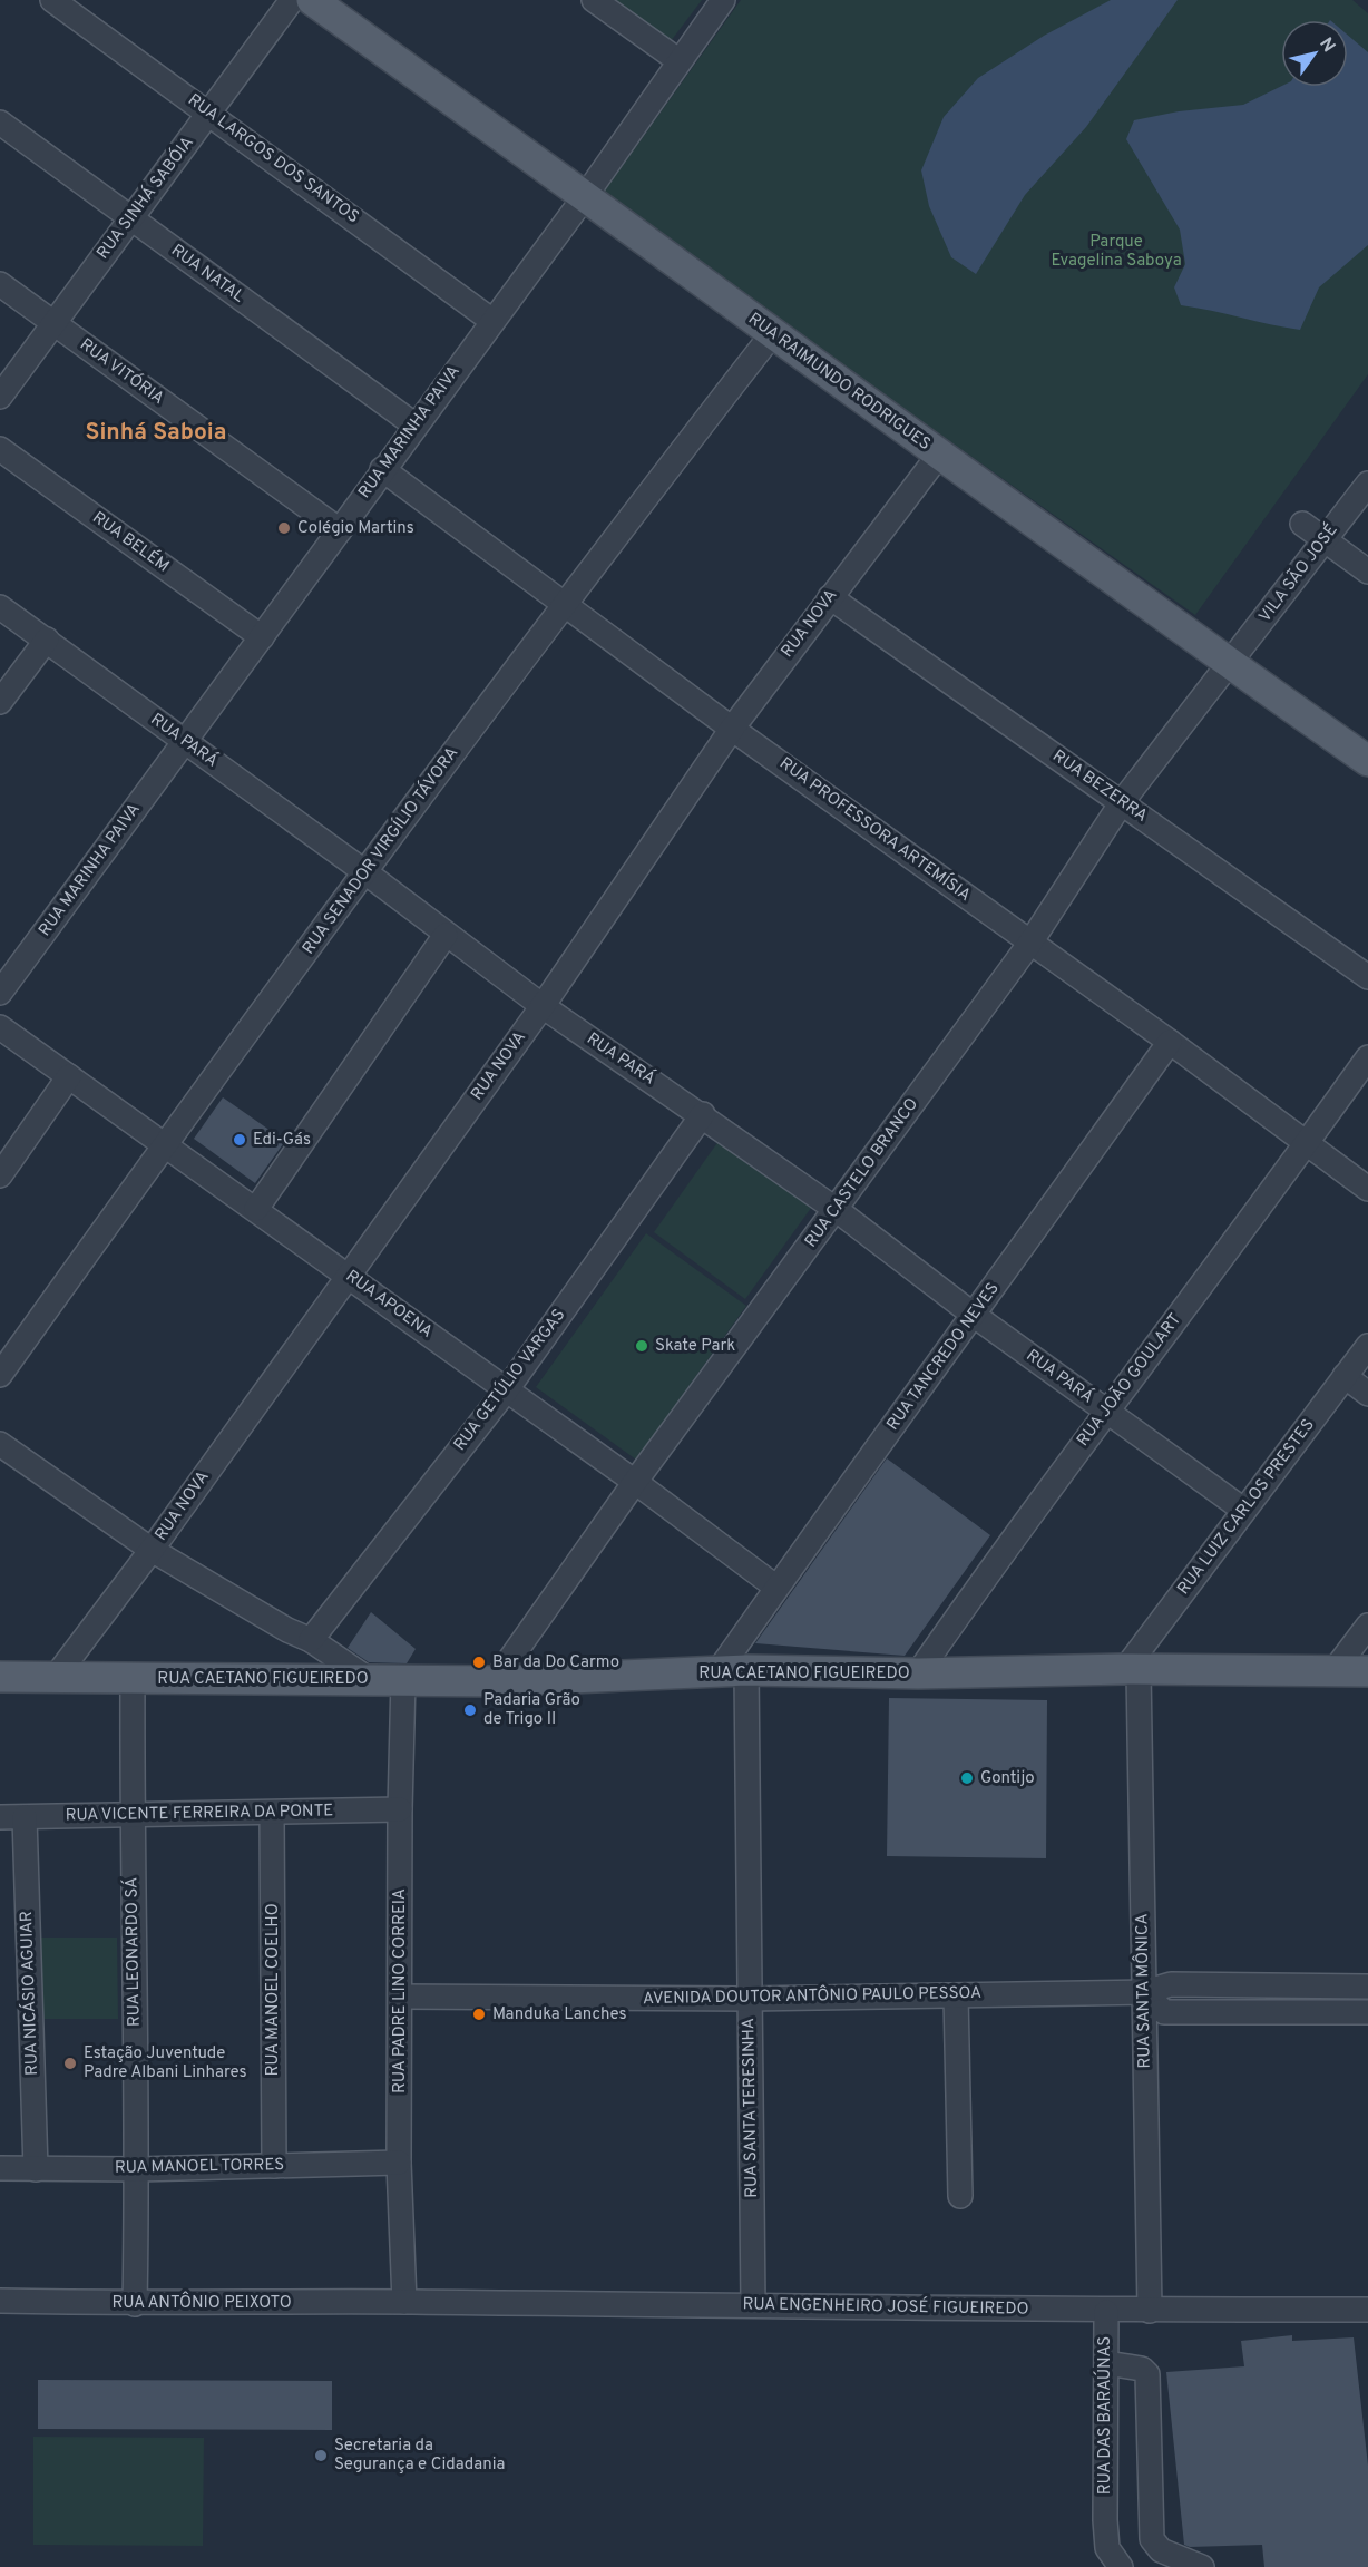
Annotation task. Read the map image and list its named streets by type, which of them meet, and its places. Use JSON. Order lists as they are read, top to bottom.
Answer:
{
  "streets": {
    "main road": ["RUA RAIMUNDO RODRIGUES", "RUA CAETANO FIGUEIREDO"],
    "street": [
      "RUA LARGOS DOS SANTOS",
      "RUA SINHÁ SABÓIA",
      "RUA NATAL",
      "RUA VITÓRIA",
      "RUA MARINHA PAIVA",
      "RUA BELÉM",
      "VILA SÃO JOSÉ",
      "RUA NOVA",
      "RUA PARÁ",
      "RUA BEZERRA",
      "RUA PROFESSORA ARTEMÍSIA",
      "RUA SENADOR VIRGÍLIO TÁVORA",
      "RUA CASTELO BRANCO",
      "RUA APOENA",
      "RUA TANCREDO NEVES",
      "RUA GETÚLIO VARGAS",
      "RUA JOÃO GOULART",
      "RUA LUIZ CARLOS PRESTES",
      "RUA VICENTE FERREIRA DA PONTE",
      "RUA LEONARDO SÁ",
      "RUA MANOEL COELHO",
      "RUA PADRE LINO CORREIA",
      "RUA SANTA MÔNICA",
      "RUA NICÁSIO AGUIAR",
      "AVENIDA DOUTOR ANTÔNIO PAULO PESSOA",
      "RUA SANTA TERESINHA",
      "RUA MANOEL TORRES",
      "RUA ANTÔNIO PEIXOTO",
      "RUA ENGENHEIRO JOSÉ FIGUEIREDO",
      "RUA DAS BARAÚNAS"
    ]
  },
  "crossings": [
    ["RUA LARGOS DOS SANTOS", "RUA SINHÁ SABÓIA"],
    ["RUA LARGOS DOS SANTOS", "RUA MARINHA PAIVA"],
    ["RUA SINHÁ SABÓIA", "RUA NATAL"],
    ["RUA SINHÁ SABÓIA", "RUA VITÓRIA"],
    ["RUA NATAL", "RUA MARINHA PAIVA"],
    ["RUA VITÓRIA", "RUA MARINHA PAIVA"],
    ["RUA RAIMUNDO RODRIGUES", "RUA MARINHA PAIVA"],
    ["RUA RAIMUNDO RODRIGUES", "VILA SÃO JOSÉ"],
    ["RUA RAIMUNDO RODRIGUES", "RUA NOVA"],
    ["RUA RAIMUNDO RODRIGUES", "RUA SENADOR VIRGÍLIO TÁVORA"],
    ["RUA RAIMUNDO RODRIGUES", "RUA CASTELO BRANCO"],
    ["RUA MARINHA PAIVA", "RUA BELÉM"],
    ["RUA MARINHA PAIVA", "RUA PARÁ"],
    ["RUA MARINHA PAIVA", "RUA PROFESSORA ARTEMÍSIA"],
    ["VILA SÃO JOSÉ", "RUA CASTELO BRANCO"],
    ["RUA NOVA", "RUA PARÁ"],
    ["RUA NOVA", "RUA BEZERRA"],
    ["RUA NOVA", "RUA PROFESSORA ARTEMÍSIA"],
    ["RUA NOVA", "RUA APOENA"],
    ["RUA NOVA", "RUA CAETANO FIGUEIREDO"],
    ["RUA PARÁ", "RUA SENADOR VIRGÍLIO TÁVORA"],
    ["RUA PARÁ", "RUA CASTELO BRANCO"],
    ["RUA PARÁ", "RUA TANCREDO NEVES"],
    ["RUA PARÁ", "RUA GETÚLIO VARGAS"],
    ["RUA PARÁ", "RUA JOÃO GOULART"],
    ["RUA PARÁ", "RUA LUIZ CARLOS PRESTES"],
    ["RUA BEZERRA", "RUA CASTELO BRANCO"],
    ["RUA PROFESSORA ARTEMÍSIA", "RUA SENADOR VIRGÍLIO TÁVORA"],
    ["RUA PROFESSORA ARTEMÍSIA", "RUA CASTELO BRANCO"],
    ["RUA PROFESSORA ARTEMÍSIA", "RUA TANCREDO NEVES"],
    ["RUA PROFESSORA ARTEMÍSIA", "RUA JOÃO GOULART"],
    ["RUA SENADOR VIRGÍLIO TÁVORA", "RUA APOENA"],
    ["RUA CASTELO BRANCO", "RUA APOENA"],
    ["RUA CASTELO BRANCO", "RUA CAETANO FIGUEIREDO"],
    ["RUA APOENA", "RUA TANCREDO NEVES"],
    ["RUA APOENA", "RUA GETÚLIO VARGAS"],
    ["RUA TANCREDO NEVES", "RUA CAETANO FIGUEIREDO"],
    ["RUA TANCREDO NEVES", "RUA SANTA TERESINHA"],
    ["RUA JOÃO GOULART", "RUA CAETANO FIGUEIREDO"],
    ["RUA LUIZ CARLOS PRESTES", "RUA CAETANO FIGUEIREDO"],
    ["RUA LUIZ CARLOS PRESTES", "RUA SANTA MÔNICA"],
    ["RUA CAETANO FIGUEIREDO", "RUA LEONARDO SÁ"],
    ["RUA CAETANO FIGUEIREDO", "RUA PADRE LINO CORREIA"],
    ["RUA CAETANO FIGUEIREDO", "RUA SANTA MÔNICA"],
    ["RUA CAETANO FIGUEIREDO", "RUA SANTA TERESINHA"],
    ["RUA VICENTE FERREIRA DA PONTE", "RUA LEONARDO SÁ"],
    ["RUA VICENTE FERREIRA DA PONTE", "RUA MANOEL COELHO"],
    ["RUA VICENTE FERREIRA DA PONTE", "RUA PADRE LINO CORREIA"],
    ["RUA VICENTE FERREIRA DA PONTE", "RUA NICÁSIO AGUIAR"],
    ["RUA LEONARDO SÁ", "RUA MANOEL TORRES"],
    ["RUA LEONARDO SÁ", "RUA ANTÔNIO PEIXOTO"],
    ["RUA MANOEL COELHO", "RUA MANOEL TORRES"],
    ["RUA PADRE LINO CORREIA", "AVENIDA DOUTOR ANTÔNIO PAULO PESSOA"],
    ["RUA PADRE LINO CORREIA", "RUA MANOEL TORRES"],
    ["RUA PADRE LINO CORREIA", "RUA ANTÔNIO PEIXOTO"],
    ["RUA PADRE LINO CORREIA", "RUA ENGENHEIRO JOSÉ FIGUEIREDO"],
    ["RUA SANTA MÔNICA", "AVENIDA DOUTOR ANTÔNIO PAULO PESSOA"],
    ["RUA SANTA MÔNICA", "RUA ENGENHEIRO JOSÉ FIGUEIREDO"],
    ["RUA NICÁSIO AGUIAR", "RUA MANOEL TORRES"],
    ["AVENIDA DOUTOR ANTÔNIO PAULO PESSOA", "RUA SANTA TERESINHA"],
    ["RUA SANTA TERESINHA", "RUA ENGENHEIRO JOSÉ FIGUEIREDO"],
    ["RUA ANTÔNIO PEIXOTO", "RUA ENGENHEIRO JOSÉ FIGUEIREDO"],
    ["RUA ENGENHEIRO JOSÉ FIGUEIREDO", "RUA DAS BARAÚNAS"]
  ],
  "districts": ["Sinhá Saboia"],
  "parks": ["Parque Evagelina Saboya"],
  "places": [
    "Colégio Martins",
    "Edi-Gás",
    "Skate Park",
    "Bar da Do Carmo",
    "Padaria Grão de Trigo II",
    "Gontijo",
    "Manduka Lanches",
    "Estação Juventude Padre Albani Linhares",
    "Secretaria da Segurança e Cidadania"
  ],
  "north": "top right"
}
